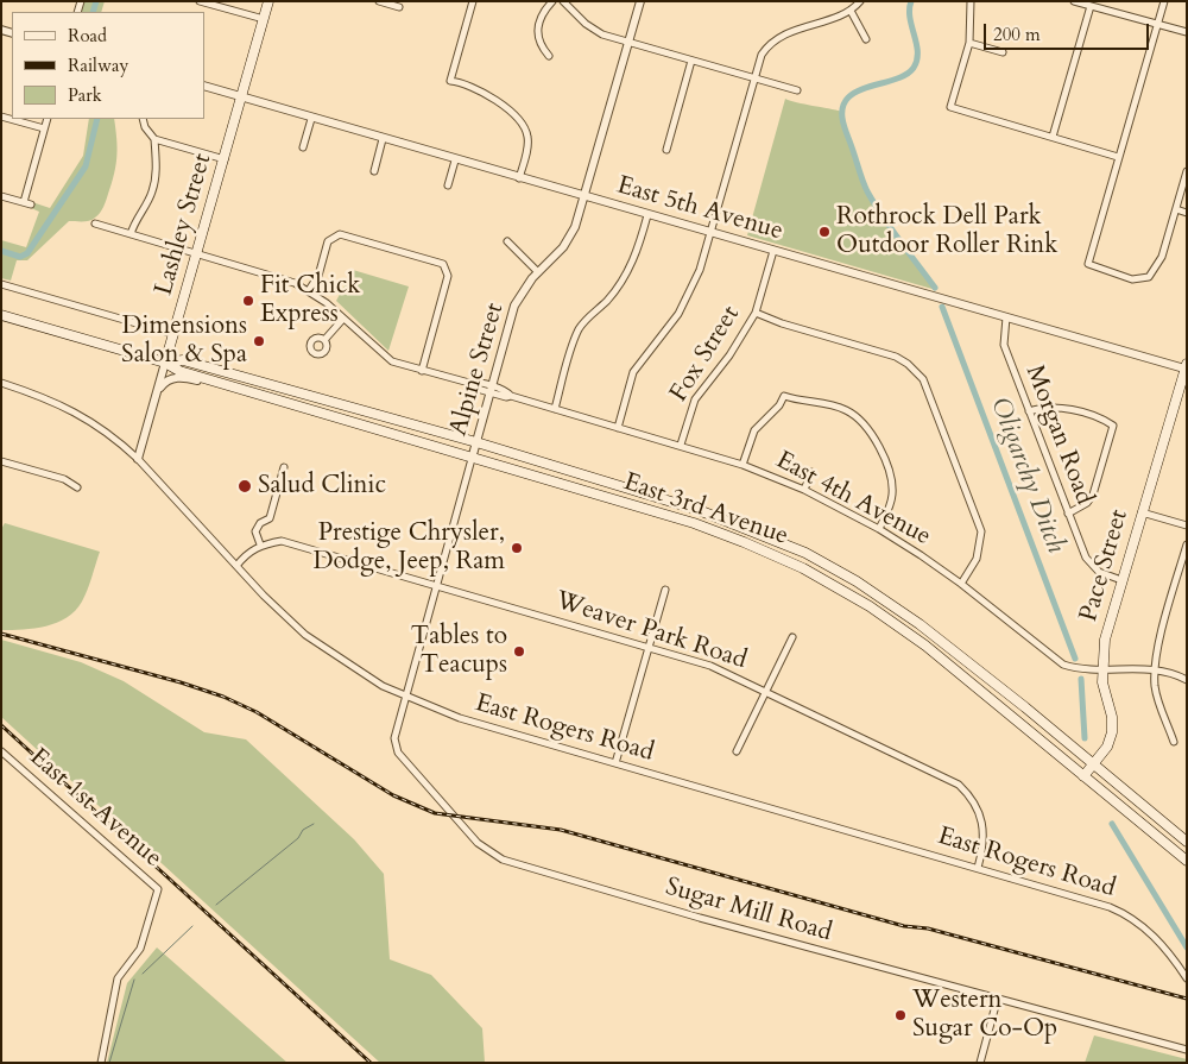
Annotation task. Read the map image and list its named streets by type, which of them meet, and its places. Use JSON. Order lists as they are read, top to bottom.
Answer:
{
  "streets": {
    "main road": ["Lashley Street", "East 3rd Avenue", "Pace Street"],
    "street": [
      "East 5th Avenue",
      "Fox Street",
      "Alpine Street",
      "Morgan Road",
      "East 4th Avenue",
      "Weaver Park Road",
      "East Rogers Road",
      "East 1st Avenue",
      "Sugar Mill Road"
    ]
  },
  "crossings": [
    ["East 5th Avenue", "Lashley Street"],
    ["East 5th Avenue", "Fox Street"],
    ["East 5th Avenue", "Alpine Street"],
    ["East 5th Avenue", "Morgan Road"],
    ["East 5th Avenue", "Pace Street"],
    ["Lashley Street", "East 4th Avenue"],
    ["Lashley Street", "East 3rd Avenue"],
    ["Lashley Street", "East Rogers Road"],
    ["Fox Street", "East 4th Avenue"],
    ["Alpine Street", "East 4th Avenue"],
    ["Alpine Street", "East 3rd Avenue"],
    ["Alpine Street", "Weaver Park Road"],
    ["Alpine Street", "East Rogers Road"],
    ["Alpine Street", "Sugar Mill Road"],
    ["Morgan Road", "Pace Street"],
    ["East 4th Avenue", "Pace Street"],
    ["East 3rd Avenue", "Pace Street"],
    ["Weaver Park Road", "East Rogers Road"],
    ["East Rogers Road", "Sugar Mill Road"]
  ],
  "water": ["Oligarchy Ditch"],
  "places": [
    "Rothrock Dell Park Outdoor Roller Rink",
    "Fit Chick Express",
    "Dimensions Salon & Spa",
    "Salud Clinic",
    "Prestige Chrysler, Dodge, Jeep, Ram",
    "Tables to Teacups",
    "Western Sugar Co-Op"
  ],
  "legend": ["Road", "Railway", "Park"],
  "scale_bar": "200 m"
}
